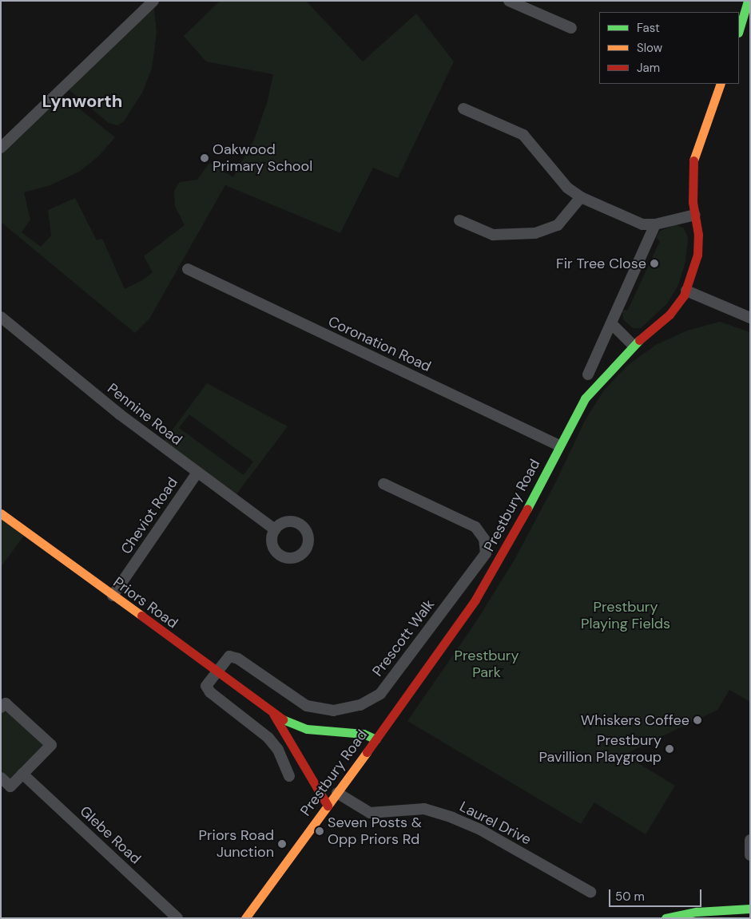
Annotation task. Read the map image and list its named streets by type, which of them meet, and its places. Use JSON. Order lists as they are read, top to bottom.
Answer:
{
  "streets": {
    "main road": ["Prestbury Road", "Priors Road"],
    "street": [
      "Coronation Road",
      "Pennine Road",
      "Cheviot Road",
      "Prescott Walk",
      "Laurel Drive",
      "Glebe Road"
    ]
  },
  "crossings": [
    ["Coronation Road", "Prestbury Road"],
    ["Pennine Road", "Cheviot Road"],
    ["Prestbury Road", "Priors Road"],
    ["Prestbury Road", "Laurel Drive"],
    ["Cheviot Road", "Priors Road"],
    ["Priors Road", "Prescott Walk"]
  ],
  "districts": ["Lynworth"],
  "parks": ["Prestbury Playing Fields", "Prestbury Park"],
  "places": [
    "Oakwood Primary School",
    "Fir Tree Close",
    "Whiskers Coffee",
    "Prestbury Pavillion Playgroup",
    "Seven Posts & Opp Priors Rd",
    "Priors Road Junction"
  ],
  "legend": ["Fast", "Slow", "Jam"],
  "scale_bar": "50 m"
}
